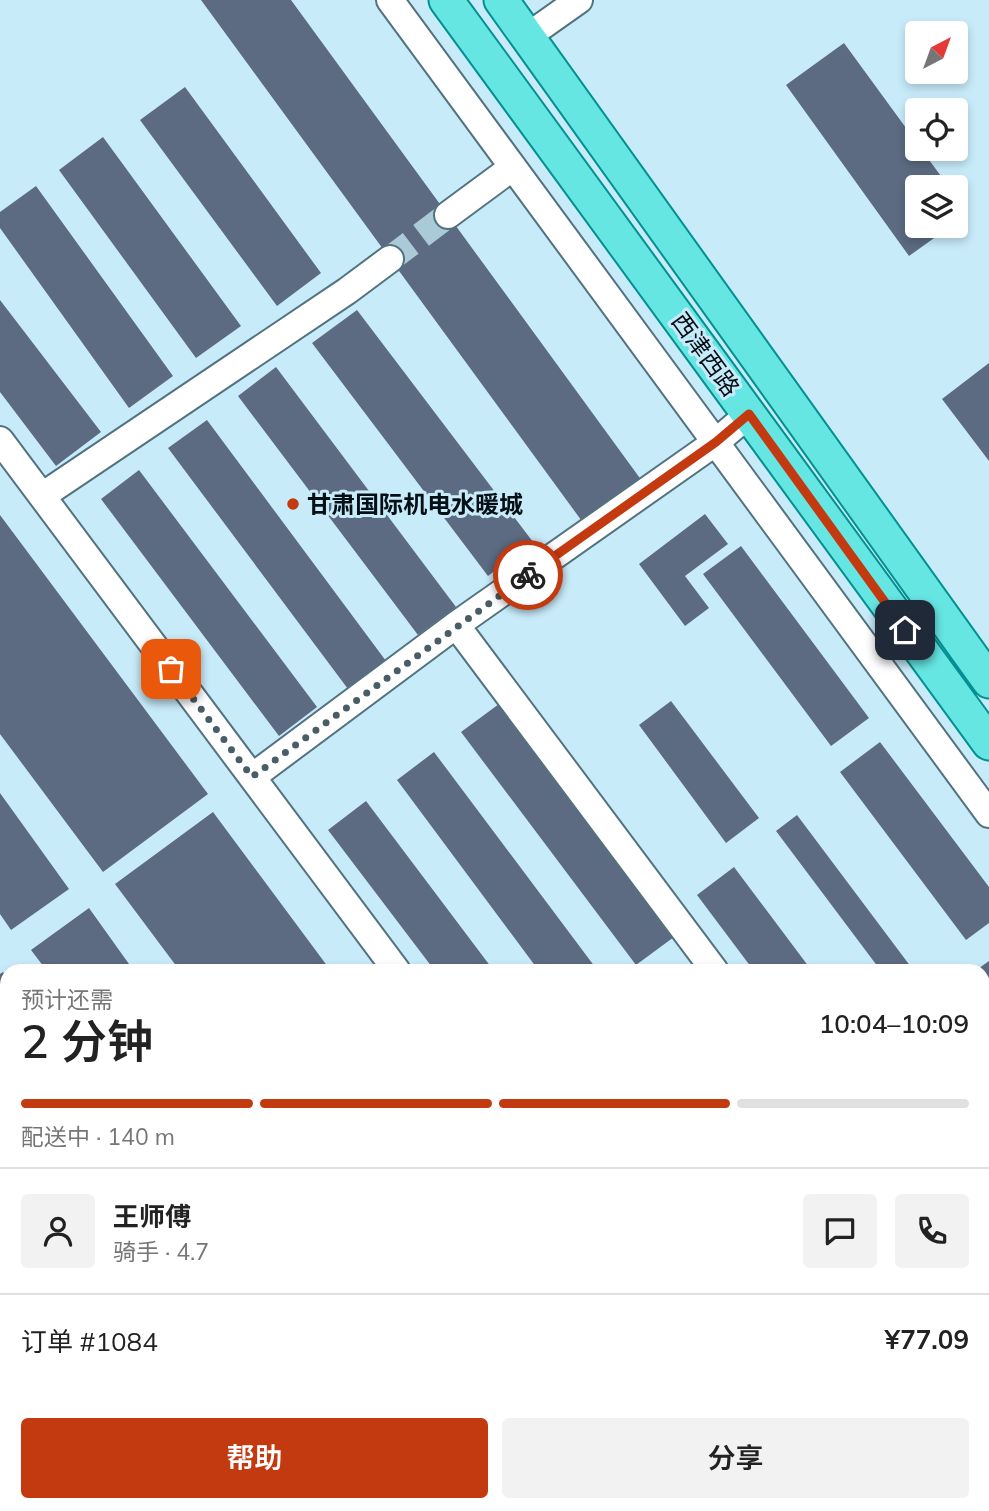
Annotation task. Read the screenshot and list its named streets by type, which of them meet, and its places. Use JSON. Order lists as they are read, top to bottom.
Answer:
{
  "streets": {
    "main road": ["西津西路"]
  },
  "places": ["甘肃国际机电水暖城"],
  "north": "top right",
  "page": {
    "heading": ["2 分钟", "预计还需", "10:04–10:09"],
    "panel": [
      "王师傅",
      "骑手 · 4.7",
      "订单 #1084",
      "¥77.09"
    ],
    "bar": "配送中 · 140 m",
    "buttons": ["帮助", "分享"]
  }
}
